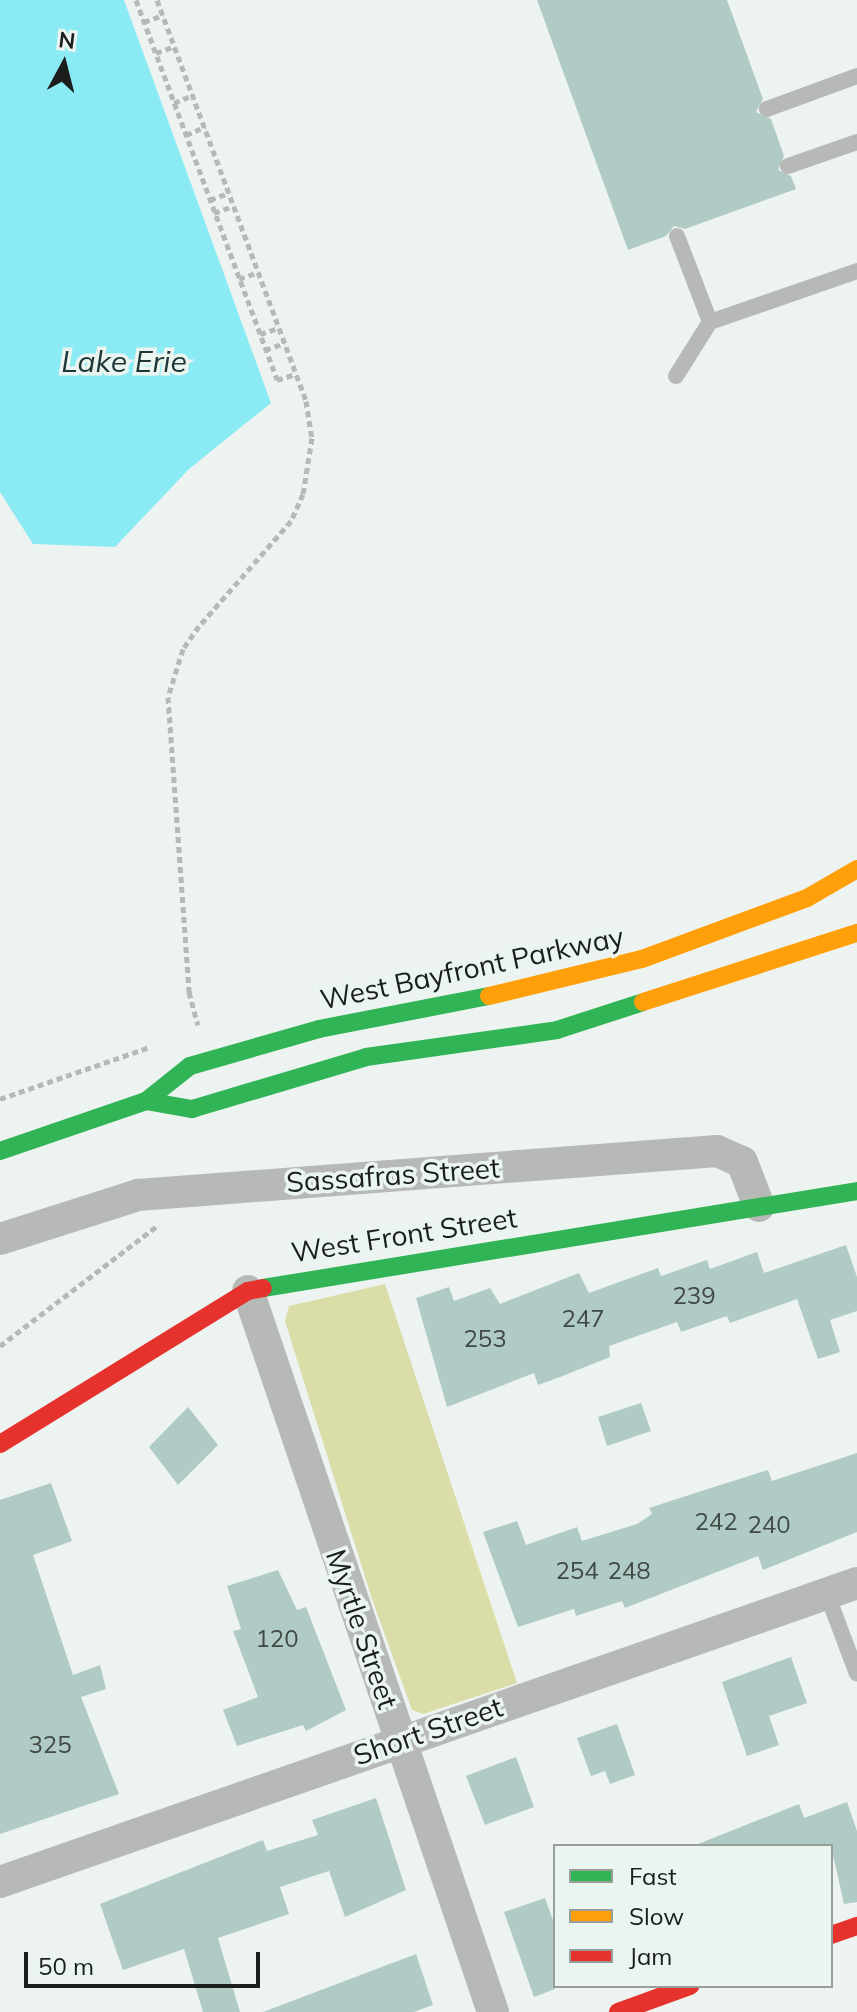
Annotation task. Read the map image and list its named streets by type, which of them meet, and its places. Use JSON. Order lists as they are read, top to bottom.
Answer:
{
  "streets": {
    "main road": ["West Bayfront Parkway", "West Front Street"],
    "street": ["Sassafras Street", "Myrtle Street", "Short Street"]
  },
  "crossings": [
    ["Sassafras Street", "West Front Street"],
    ["West Front Street", "Myrtle Street"],
    ["Myrtle Street", "Short Street"]
  ],
  "water": ["Lake Erie"],
  "house_numbers": [
    "239",
    "247",
    "253",
    "242",
    "240",
    "254",
    "248",
    "120",
    "325"
  ],
  "legend": ["Fast", "Slow", "Jam"],
  "scale_bar": "50 m",
  "north": "top"
}
